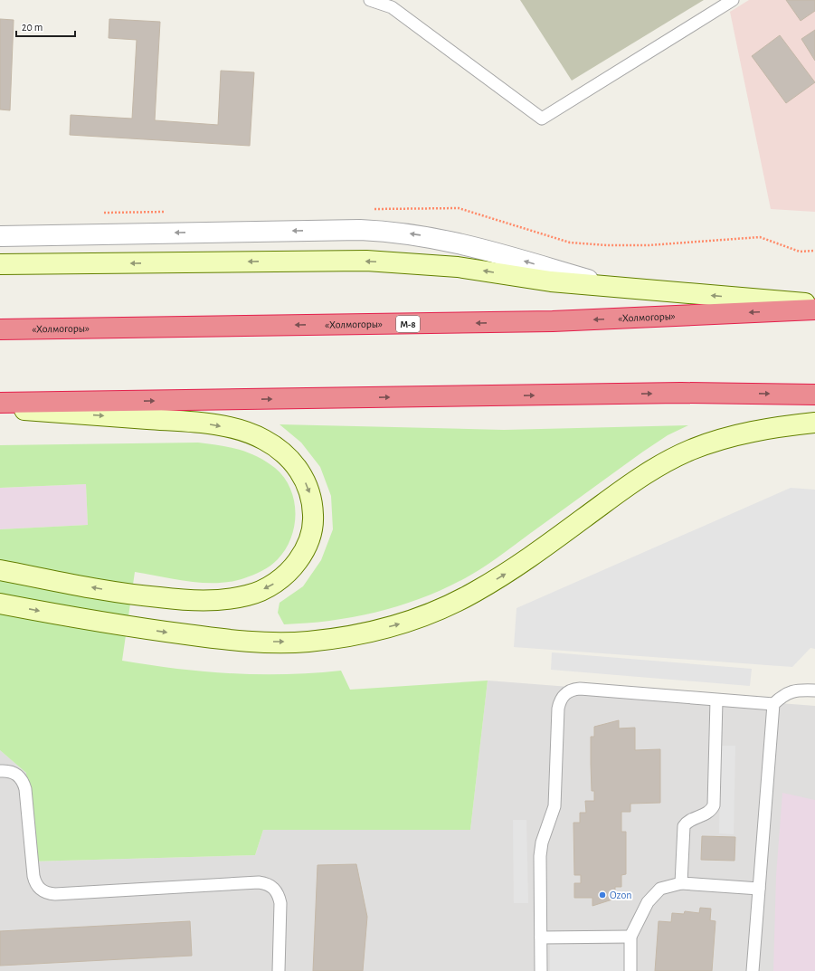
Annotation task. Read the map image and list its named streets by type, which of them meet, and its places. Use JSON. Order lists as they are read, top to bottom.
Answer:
{
  "streets": {
    "highway": ["«Холмогоры»", "М-8"]
  },
  "places": ["Ozon"],
  "scale_bar": "20 m"
}
